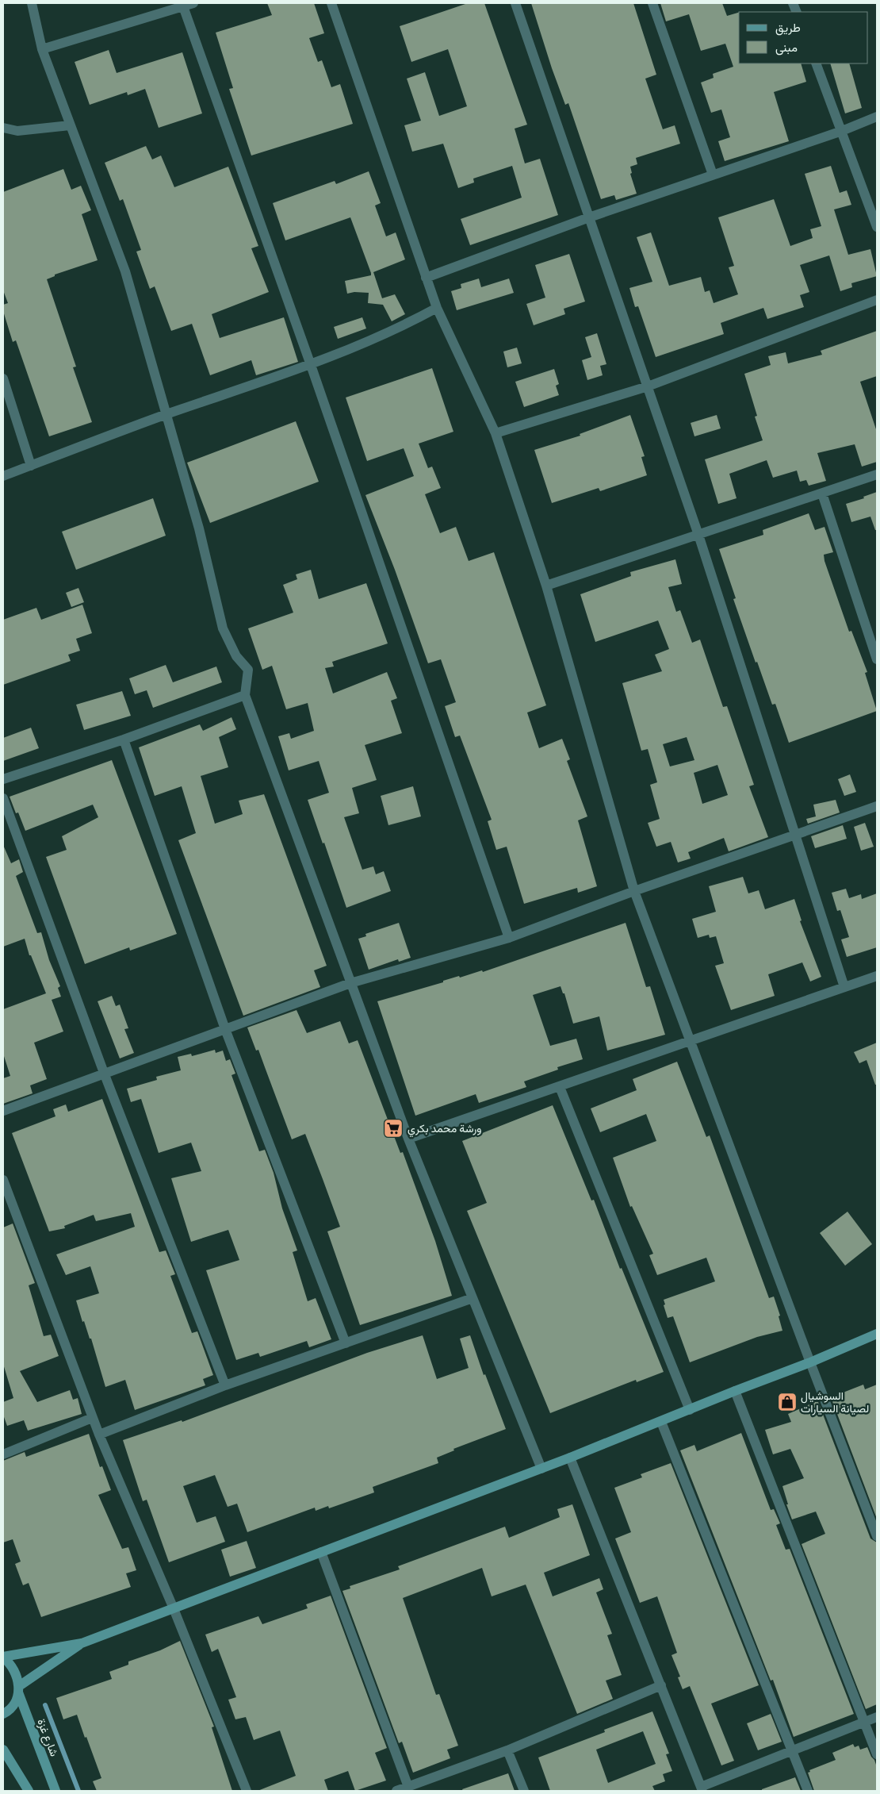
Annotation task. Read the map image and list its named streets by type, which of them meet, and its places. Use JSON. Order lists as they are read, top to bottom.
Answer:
{
  "streets": {
    "street": ["شارع غزة"]
  },
  "places": {
    "supermarket": ["ورشة محمد بكري"],
    "shop": ["السوشيال لصيانة السيارات"]
  },
  "legend": ["طريق", "مبنى"]
}
